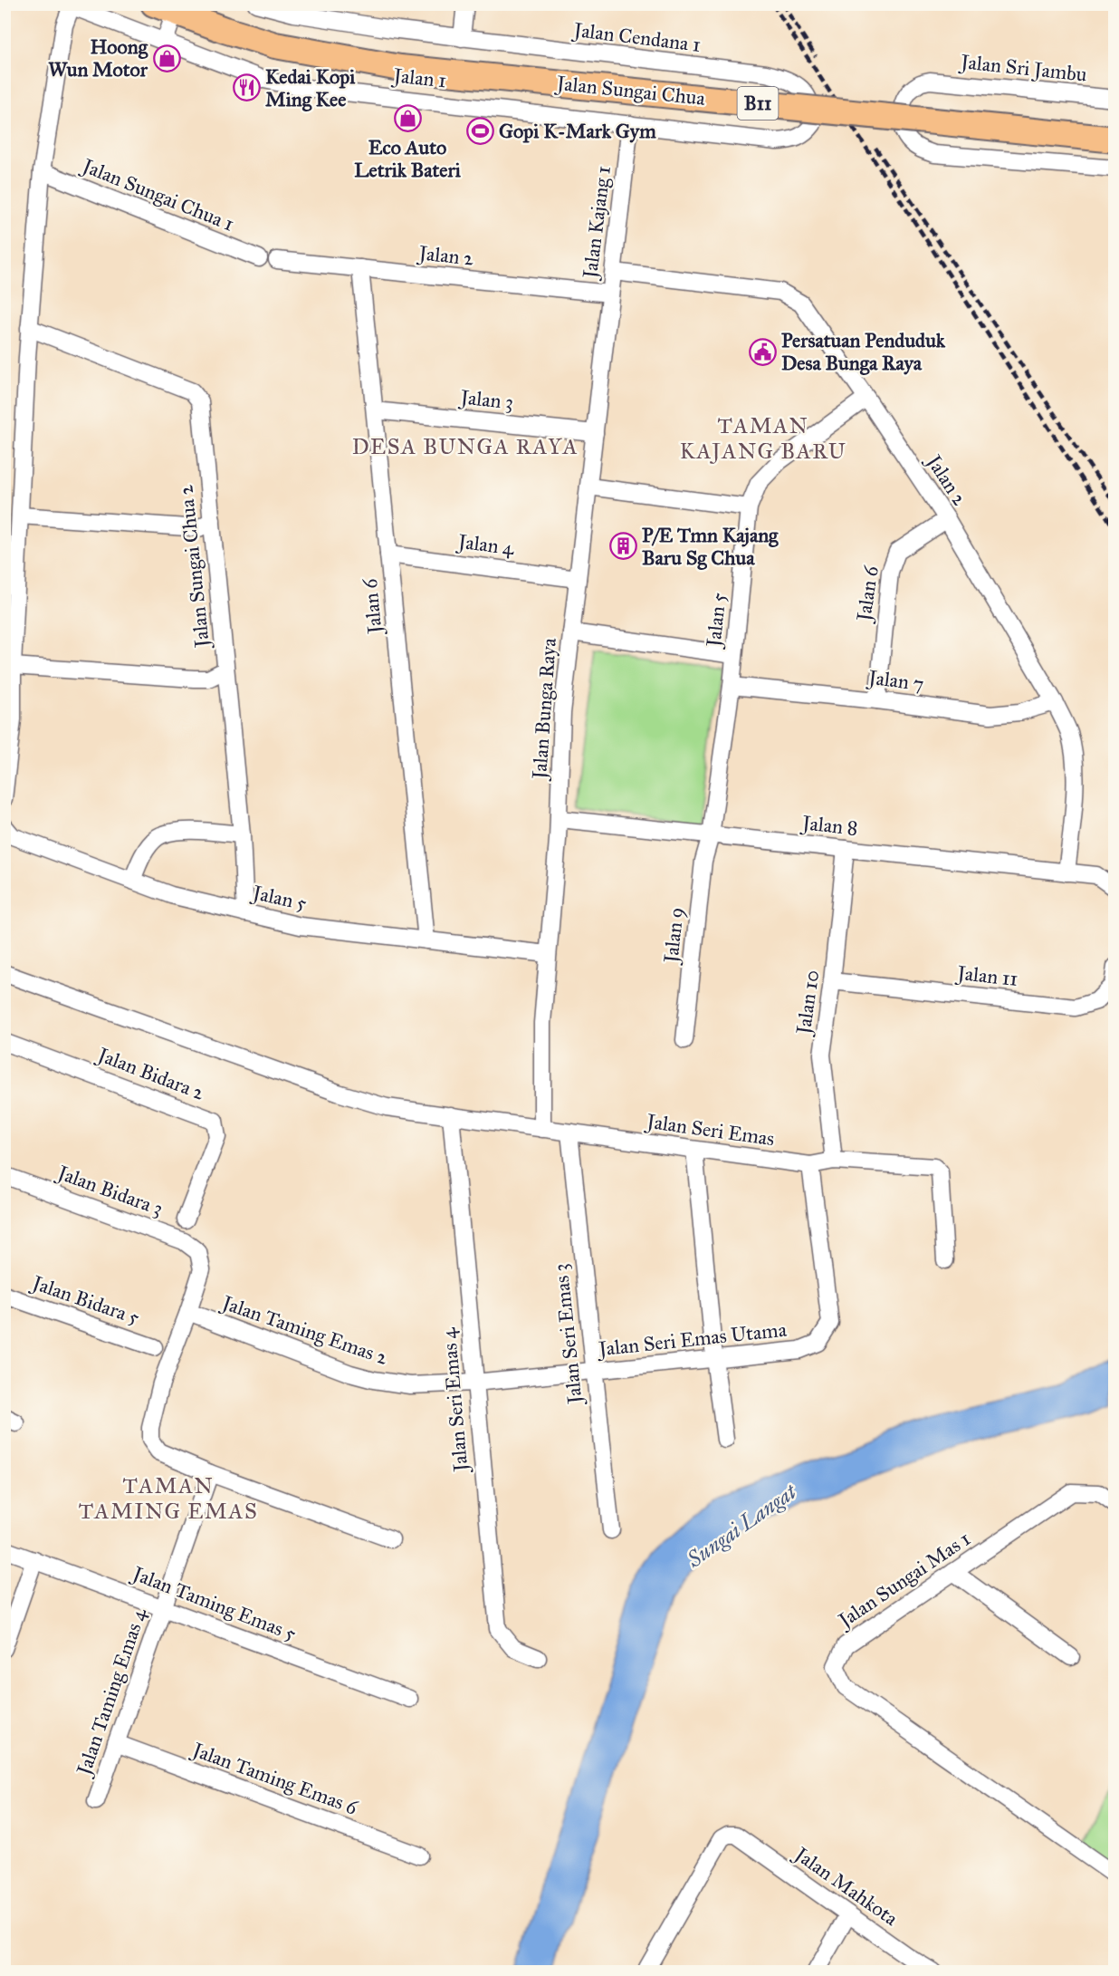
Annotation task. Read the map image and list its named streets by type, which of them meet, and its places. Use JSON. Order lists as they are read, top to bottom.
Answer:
{
  "streets": {
    "main road": ["Jalan Sungai Chua", "B11"],
    "street": [
      "Jalan Cendana 1",
      "Jalan Sri Jambu",
      "Jalan 1",
      "Jalan Sungai Chua 1",
      "Jalan Kajang 1",
      "Jalan 2",
      "Jalan 3",
      "Jalan 4",
      "Jalan Sungai Chua 2",
      "Jalan 6",
      "Jalan 5",
      "Jalan 7",
      "Jalan Bunga Raya",
      "Jalan 8",
      "Jalan 9",
      "Jalan 11",
      "Jalan 10",
      "Jalan Bidara 2",
      "Jalan Seri Emas",
      "Jalan Bidara 3",
      "Jalan Bidara 5",
      "Jalan Taming Emas 2",
      "Jalan Seri Emas 3",
      "Jalan Seri Emas Utama",
      "Jalan Seri Emas 4",
      "Jalan Sungai Mas 1",
      "Jalan Taming Emas 5",
      "Jalan Taming Emas 4",
      "Jalan Taming Emas 6",
      "Jalan Mahkota"
    ]
  },
  "crossings": [
    ["Jalan Cendana 1", "Jalan 1"],
    ["Jalan 1", "Jalan Kajang 1"],
    ["Jalan Kajang 1", "Jalan 2"],
    ["Jalan Kajang 1", "Jalan Bunga Raya"],
    ["Jalan 2", "Jalan 6"],
    ["Jalan 2", "Jalan 5"],
    ["Jalan 2", "Jalan 7"],
    ["Jalan 2", "Jalan Bunga Raya"],
    ["Jalan 2", "Jalan 8"],
    ["Jalan 3", "Jalan 6"],
    ["Jalan 3", "Jalan Bunga Raya"],
    ["Jalan 4", "Jalan 6"],
    ["Jalan 4", "Jalan Bunga Raya"],
    ["Jalan Sungai Chua 2", "Jalan 5"],
    ["Jalan 6", "Jalan 5"],
    ["Jalan 6", "Jalan 7"],
    ["Jalan 5", "Jalan 7"],
    ["Jalan 5", "Jalan Bunga Raya"],
    ["Jalan 5", "Jalan 8"],
    ["Jalan 5", "Jalan 9"],
    ["Jalan Bunga Raya", "Jalan 8"],
    ["Jalan Bunga Raya", "Jalan Seri Emas"],
    ["Jalan 8", "Jalan 9"],
    ["Jalan 8", "Jalan 10"],
    ["Jalan 11", "Jalan 10"],
    ["Jalan 10", "Jalan Seri Emas"],
    ["Jalan Seri Emas", "Jalan Seri Emas 3"],
    ["Jalan Seri Emas", "Jalan Seri Emas Utama"],
    ["Jalan Seri Emas", "Jalan Seri Emas 4"],
    ["Jalan Bidara 3", "Jalan Taming Emas 2"],
    ["Jalan Taming Emas 2", "Jalan Seri Emas Utama"],
    ["Jalan Taming Emas 2", "Jalan Seri Emas 4"],
    ["Jalan Seri Emas 3", "Jalan Seri Emas Utama"],
    ["Jalan Seri Emas Utama", "Jalan Seri Emas 4"],
    ["Jalan Taming Emas 5", "Jalan Taming Emas 4"],
    ["Jalan Taming Emas 4", "Jalan Taming Emas 6"]
  ],
  "districts": ["TAMAN KAJANG BARU", "DESA BUNGA RAYA", "TAMAN TAMING EMAS"],
  "water": ["Sungai Langat"],
  "places": {
    "shop": ["Hoong Wun Motor", "Eco Auto Letrik Bateri"],
    "restaurant": ["Kedai Kopi Ming Kee"],
    "sports": ["Gopi K-Mark Gym"],
    "public building": ["Persatuan Penduduk Desa Bunga Raya"],
    "building": ["P/E Tmn Kajang Baru Sg Chua"]
  }
}
